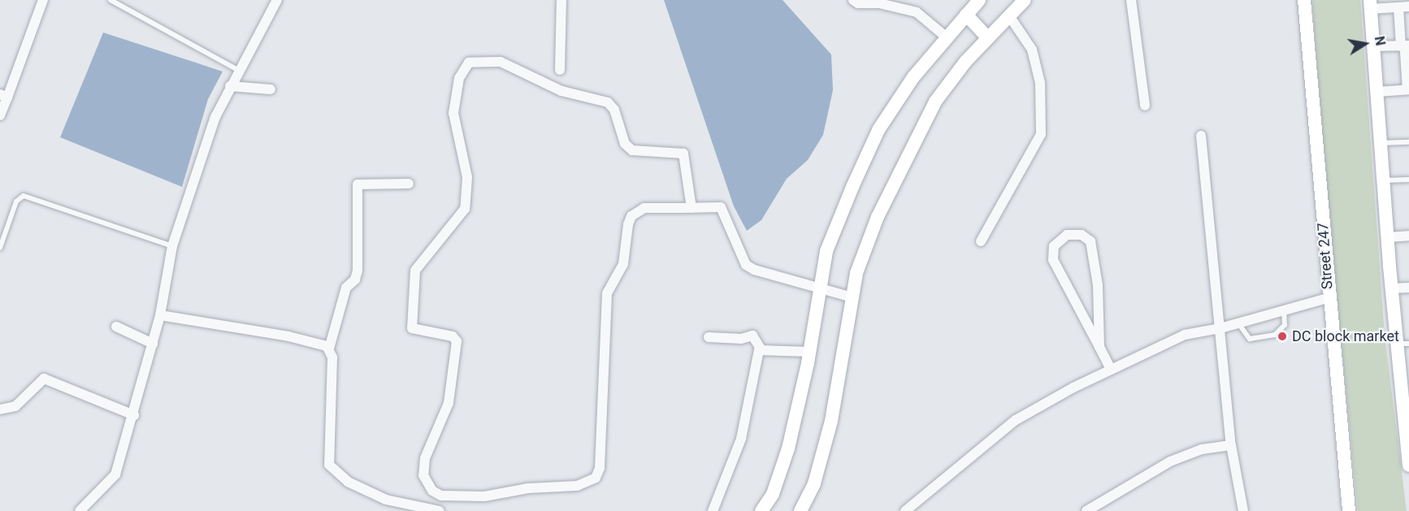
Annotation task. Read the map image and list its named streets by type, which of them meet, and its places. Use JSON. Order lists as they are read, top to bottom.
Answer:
{
  "streets": {
    "street": ["Street 247"]
  },
  "places": ["DC block market"],
  "north": "right"
}
